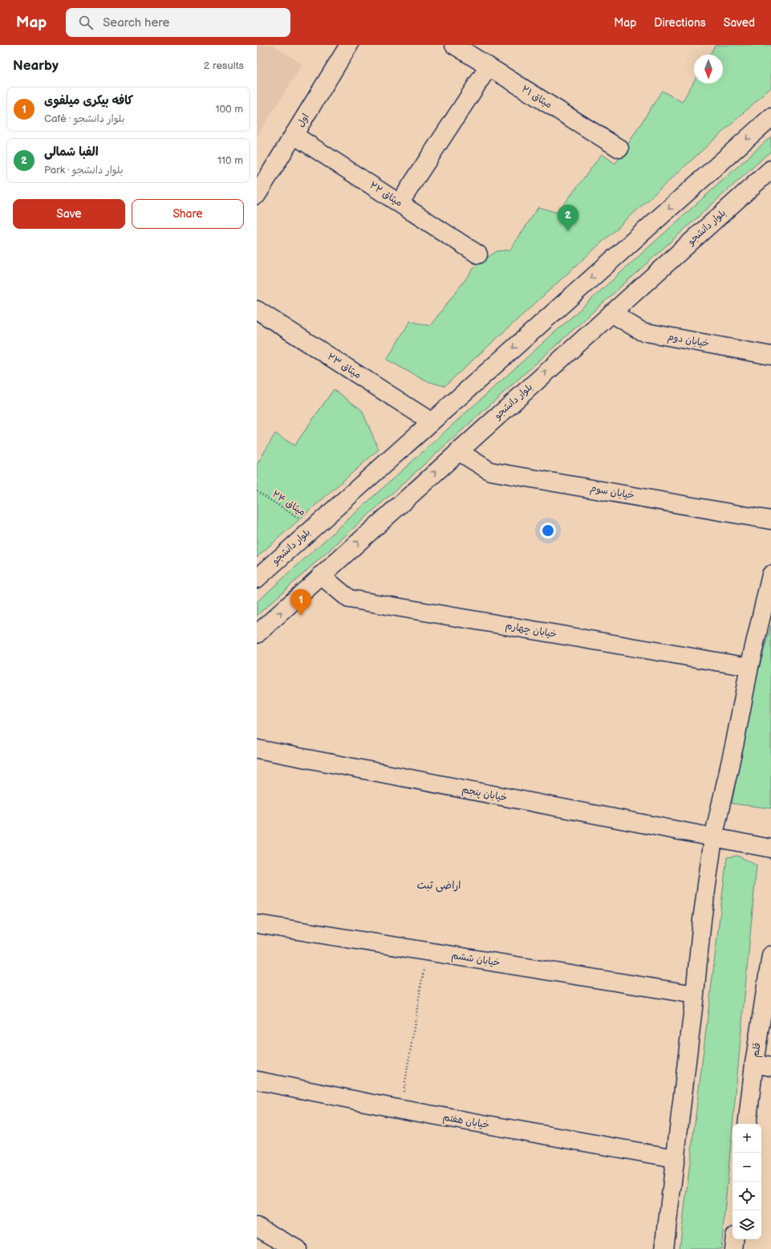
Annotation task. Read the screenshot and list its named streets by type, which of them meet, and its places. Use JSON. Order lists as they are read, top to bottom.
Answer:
{
  "streets": {
    "street": [
      "میثاق ۲۱",
      "اول",
      "میثاق ۲۲",
      "بلوار دانشجو",
      "خیابان دوم",
      "میثاق ۲۳",
      "خیابان سوم",
      "خیابان چهارم",
      "خیابان پنجم",
      "خیابان ششم",
      "قلم",
      "خیابان هفتم"
    ],
    "path": ["میثاق ۲۴"]
  },
  "crossings": [
    ["اول", "میثاق ۲۲"],
    ["بلوار دانشجو", "خیابان دوم"],
    ["بلوار دانشجو", "میثاق ۲۳"],
    ["بلوار دانشجو", "خیابان سوم"],
    ["بلوار دانشجو", "میثاق ۲۴"],
    ["بلوار دانشجو", "خیابان چهارم"]
  ],
  "districts": ["اراضی ثبت"],
  "north": "bottom",
  "page": {
    "header": "Map",
    "search": "Search here",
    "nav": ["Map", "Directions", "Saved"],
    "heading": ["Nearby", "2 results"],
    "list": [
      {
        "mark": "1",
        "name": "کافه بیکری میلفوی",
        "note": "Café · بلوار دانشجو",
        "value": "100 m"
      },
      {
        "mark": "2",
        "name": "الفبا شمالی",
        "note": "Park · بلوار دانشجو",
        "value": "110 m"
      }
    ],
    "buttons": ["Save", "Share"],
    "pins": ["2", "1"],
    "map_buttons": ["+", "−"]
  }
}
